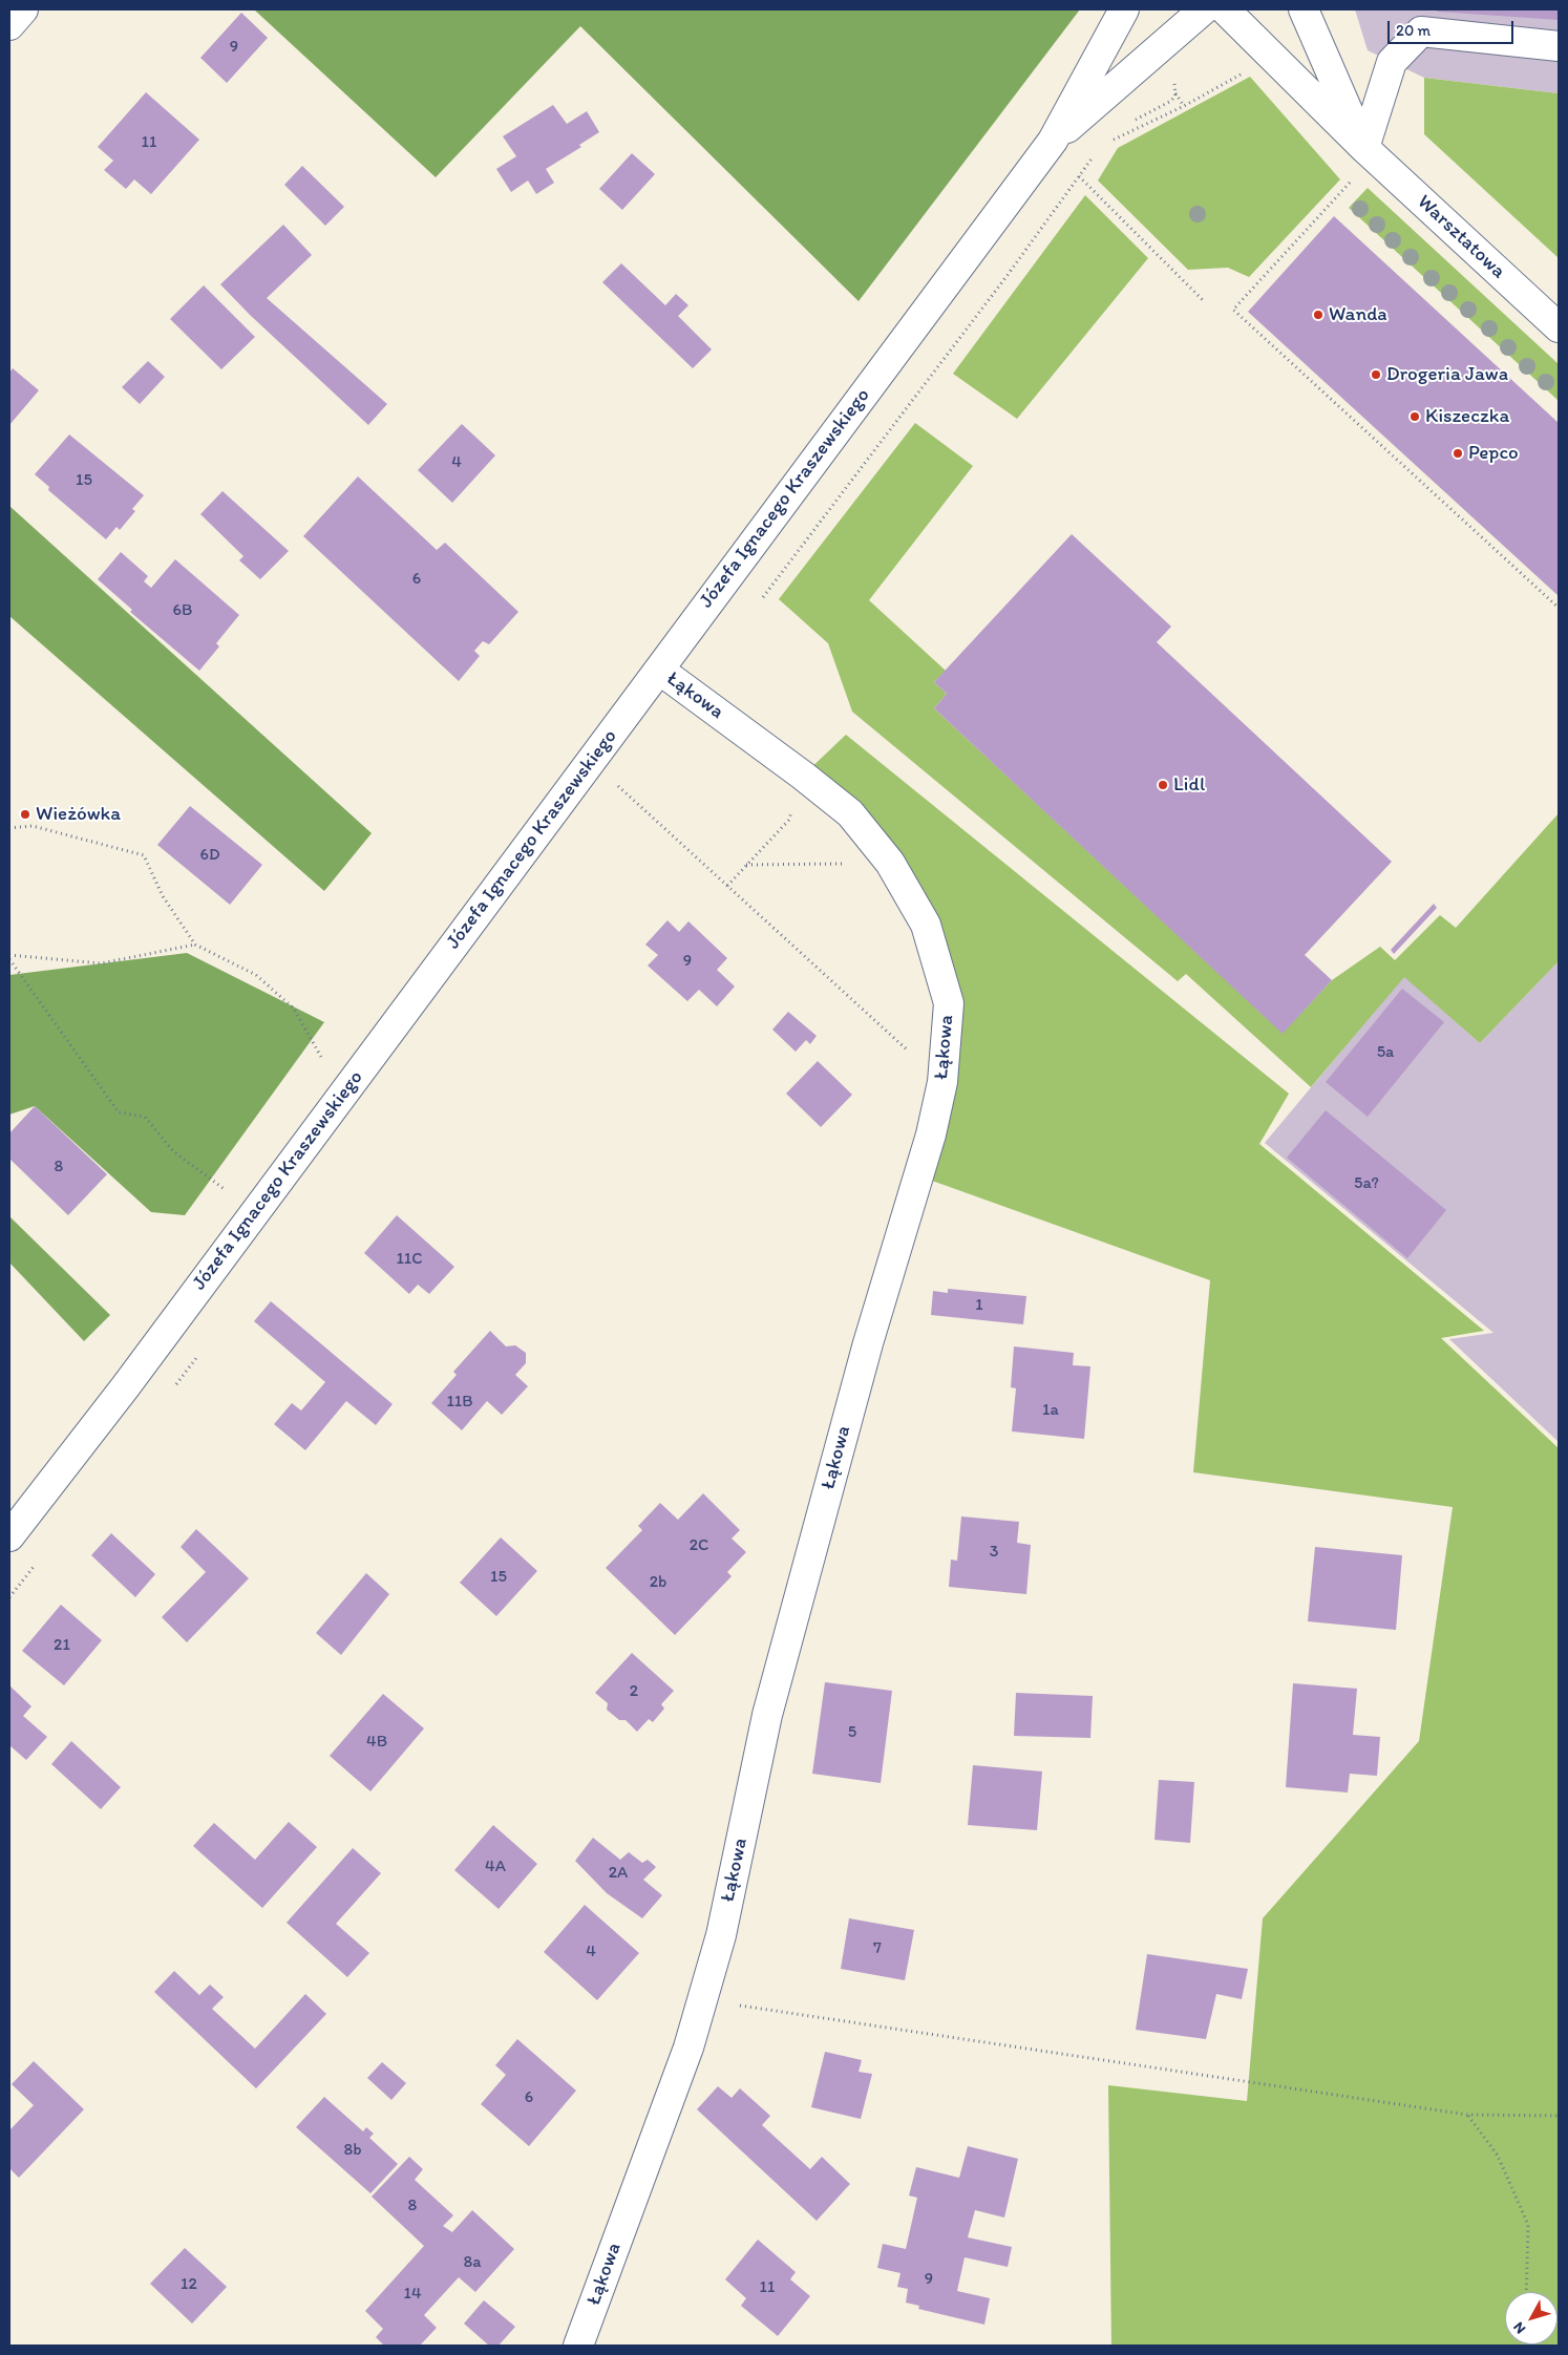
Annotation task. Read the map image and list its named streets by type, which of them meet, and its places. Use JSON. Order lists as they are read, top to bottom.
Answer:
{
  "streets": {
    "street": ["Warsztatowa", "Józefa Ignacego Kraszewskiego", "Łąkowa"]
  },
  "crossings": [
    ["Józefa Ignacego Kraszewskiego", "Łąkowa"]
  ],
  "places": [
    "Wanda",
    "Drogeria Jawa",
    "Kiszeczka",
    "Pepco",
    "Lidl",
    "Wieżówka"
  ],
  "house_numbers": [
    "9",
    "11",
    "4",
    "15",
    "6",
    "6B",
    "6D",
    "9",
    "5a",
    "8",
    "5a?",
    "11C",
    "1",
    "11B",
    "1a",
    "2C",
    "3",
    "15",
    "2b",
    "21",
    "2",
    "5",
    "4B",
    "4A",
    "2A",
    "7",
    "4",
    "6",
    "8b",
    "8",
    "8a",
    "9",
    "12",
    "11",
    "14"
  ],
  "scale_bar": "20 m",
  "north": "bottom left"
}
